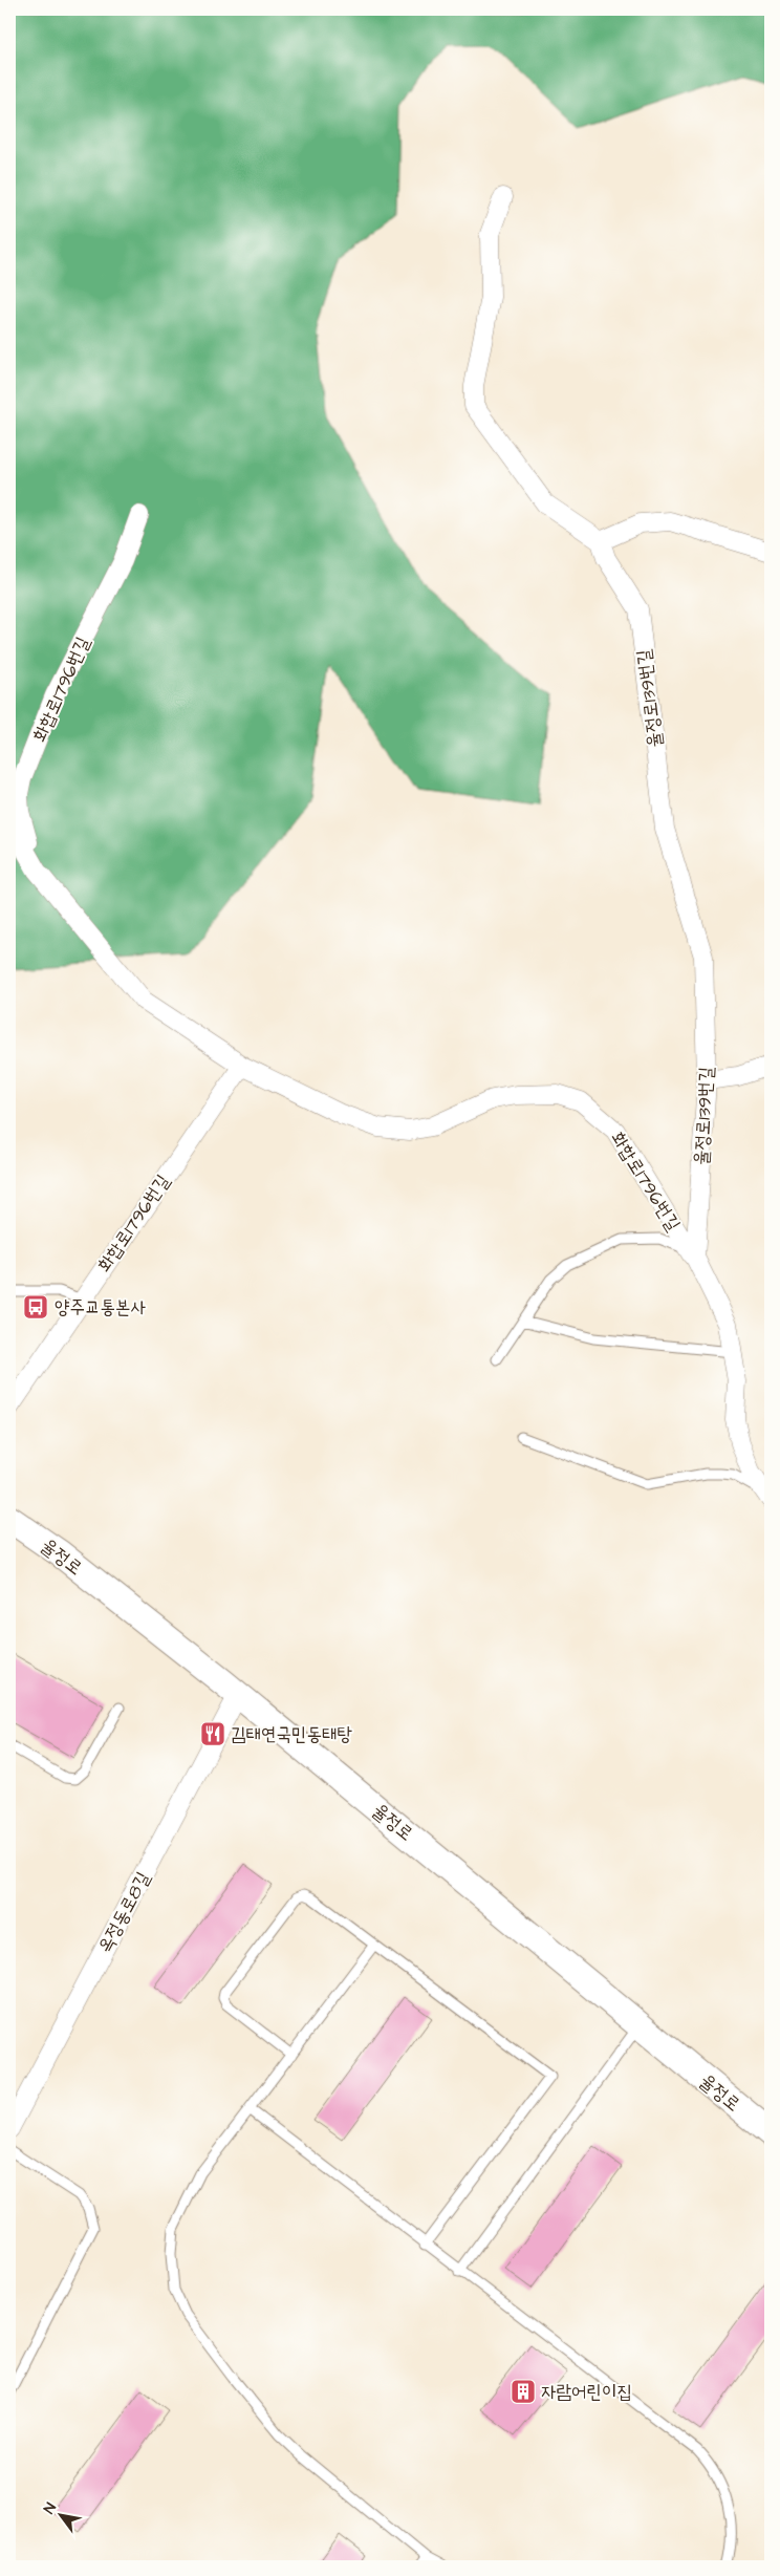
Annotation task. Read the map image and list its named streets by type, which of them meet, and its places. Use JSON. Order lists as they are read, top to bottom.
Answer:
{
  "streets": {
    "main road": ["율정로"],
    "street": ["화합로1796번길", "율정로139번길", "옥정동로8길"]
  },
  "crossings": [
    ["화합로1796번길", "율정로139번길"],
    ["율정로", "옥정동로8길"]
  ],
  "places": {
    "bus stop": ["양주교통본사"],
    "restaurant": ["김태연국민동태탕"],
    "building": ["자람어린이집"]
  },
  "north": "top left"
}
